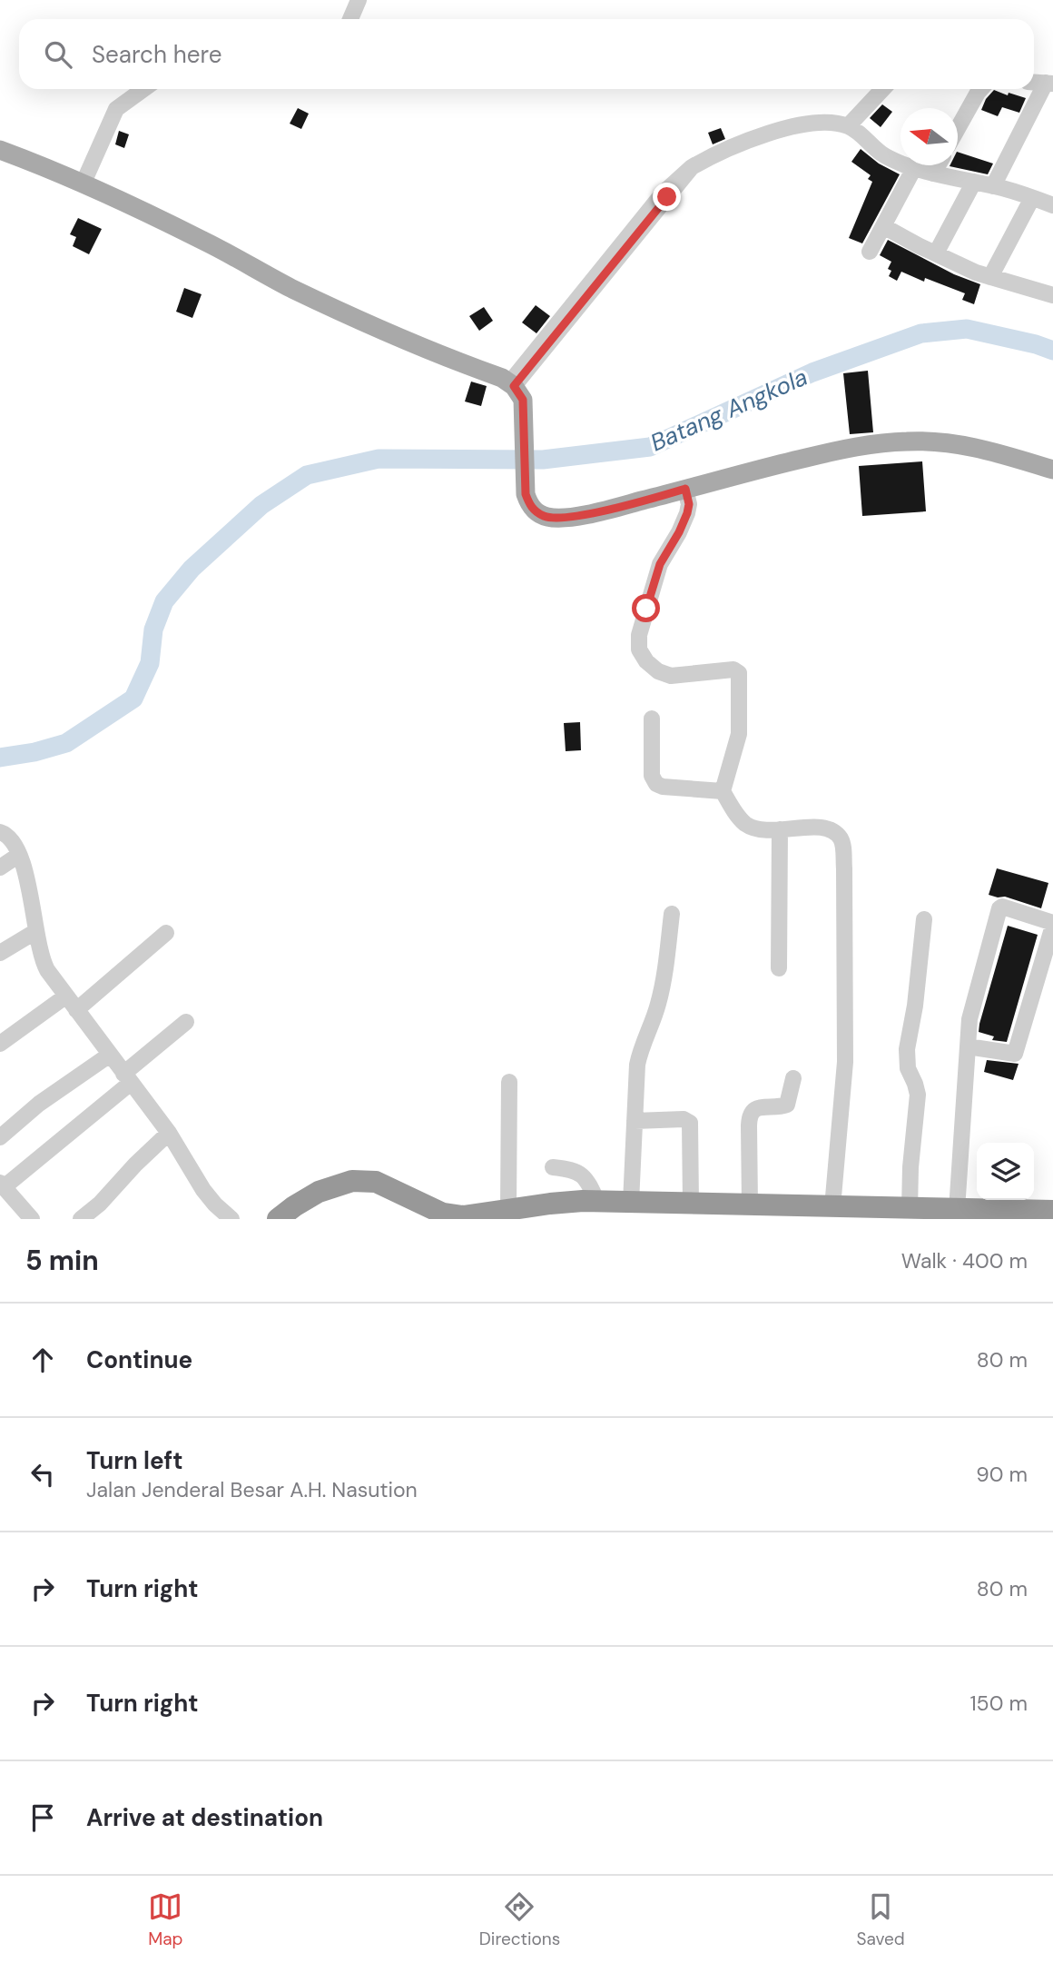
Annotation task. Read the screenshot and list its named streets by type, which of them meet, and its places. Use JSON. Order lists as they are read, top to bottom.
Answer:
{
  "water": ["Batang Angkola"],
  "north": "left",
  "page": {
    "search": "Search here",
    "heading": ["5 min", "Walk · 400 m"],
    "list": [
      ["Continue", "80 m"],
      ["Turn left", "Jalan Jenderal Besar A.H. Nasution", "90 m"],
      ["Turn right", "80 m"],
      ["Turn right", "150 m"],
      "Arrive at destination"
    ],
    "nav": ["Map", "Directions", "Saved"]
  }
}
